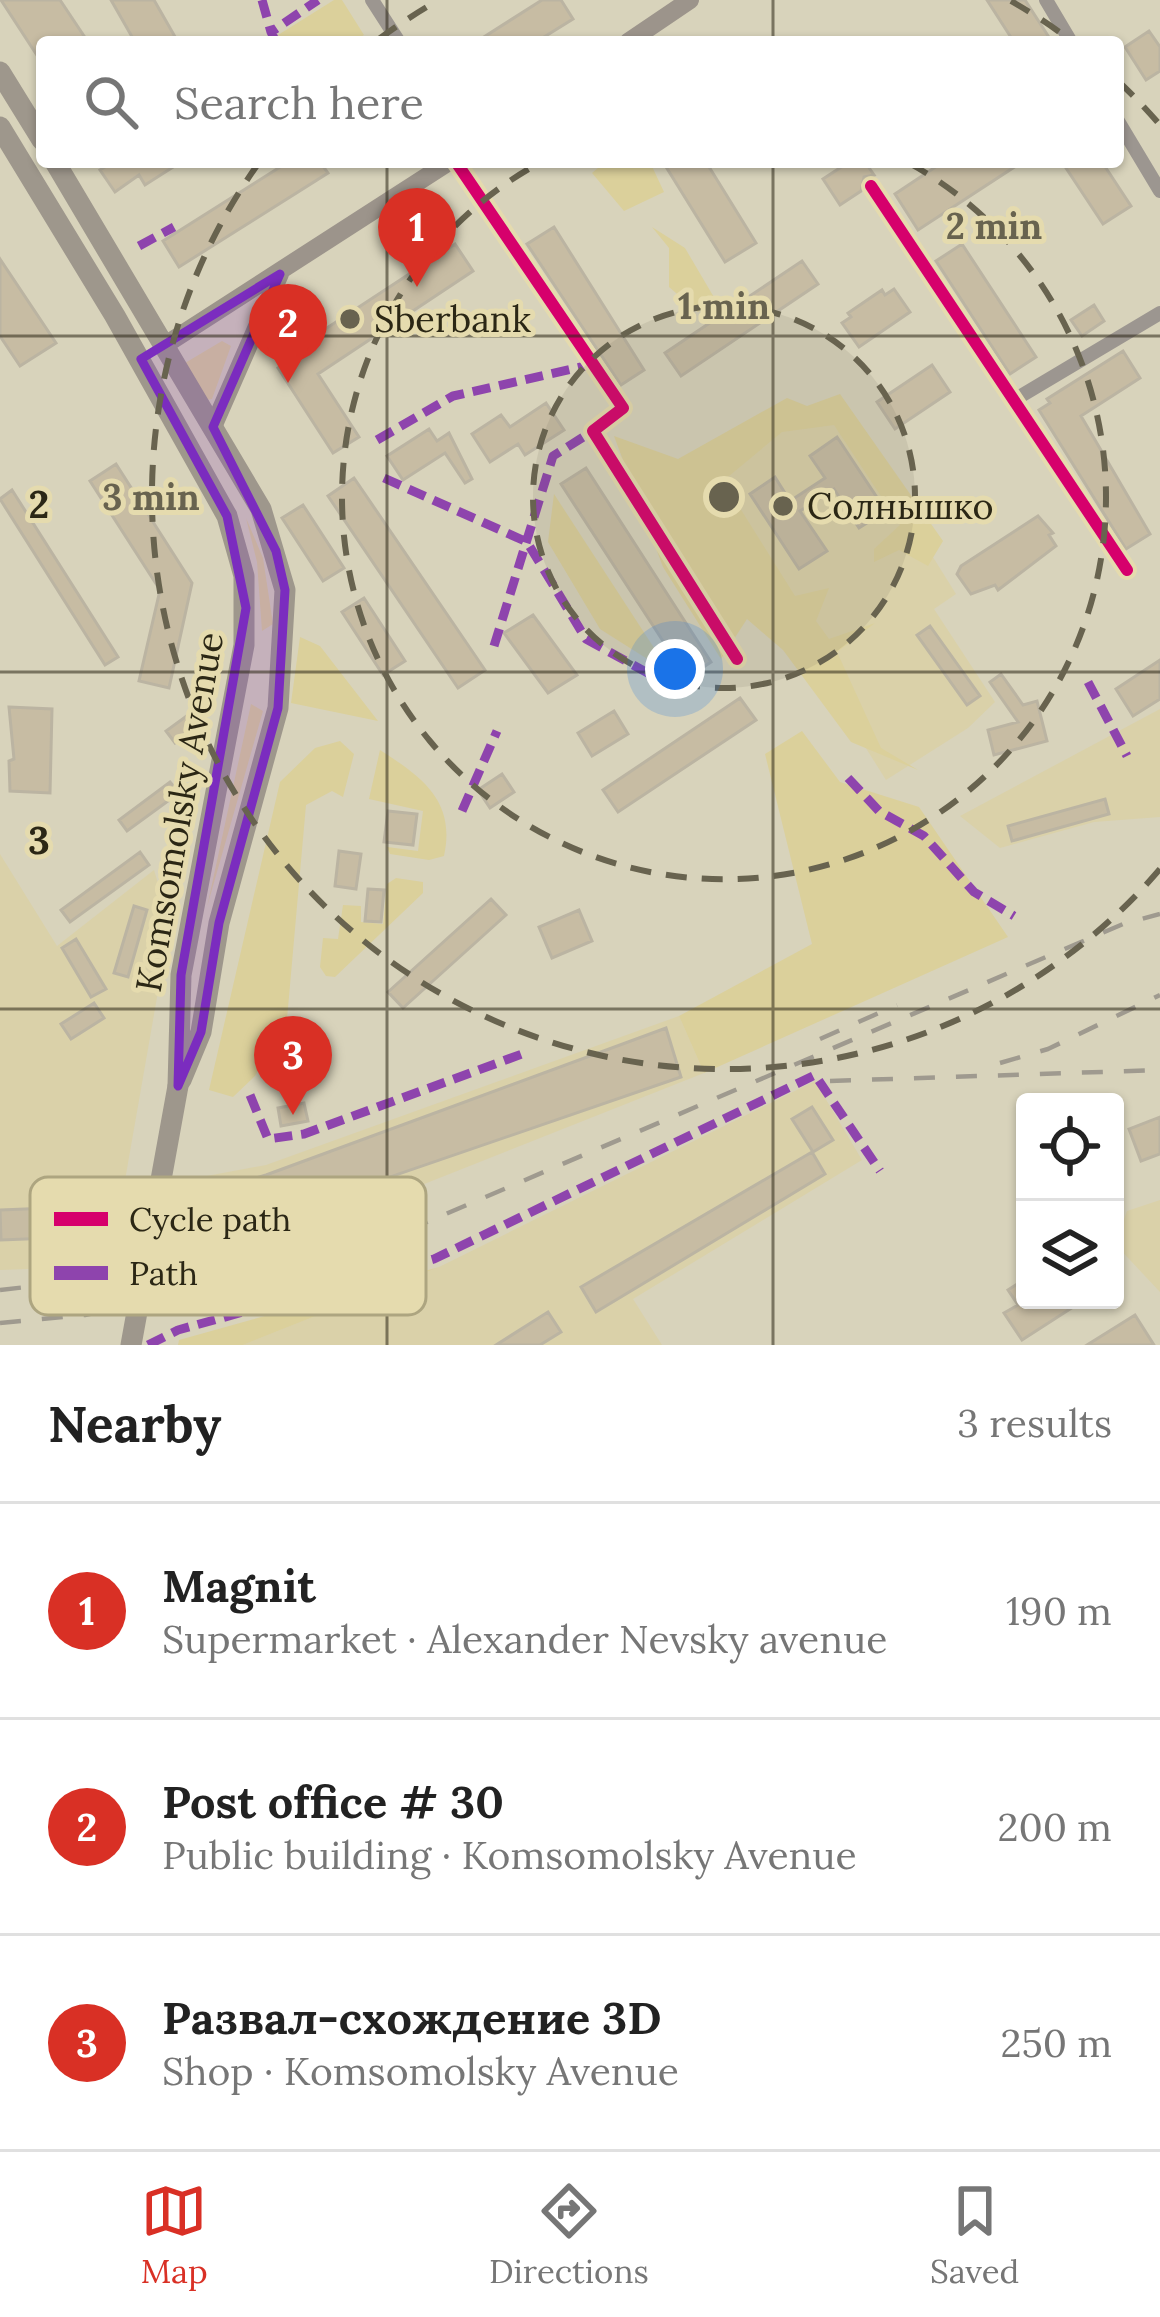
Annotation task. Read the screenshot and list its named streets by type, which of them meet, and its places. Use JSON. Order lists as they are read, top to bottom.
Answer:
{
  "streets": {
    "main road": ["Komsomolsky Avenue"]
  },
  "places": ["Sberbank", "Солнышко"],
  "legend": ["Cycle path", "Path"],
  "page": {
    "search": "Search here",
    "pins": ["1", "2", "3"],
    "heading": ["Nearby", "3 results"],
    "list": [
      {
        "mark": "1",
        "name": "Magnit",
        "note": "Supermarket · Alexander Nevsky avenue",
        "value": "190 m"
      },
      {
        "mark": "2",
        "name": "Post office # 30",
        "note": "Public building · Komsomolsky Avenue",
        "value": "200 m"
      },
      {
        "mark": "3",
        "name": "Развал-схождение 3D",
        "note": "Shop · Komsomolsky Avenue",
        "value": "250 m"
      }
    ],
    "nav": ["Map", "Directions", "Saved"]
  },
  "grid": {
    "rows": ["2", "3"]
  },
  "rings": ["2 min", "1 min", "3 min"]
}
